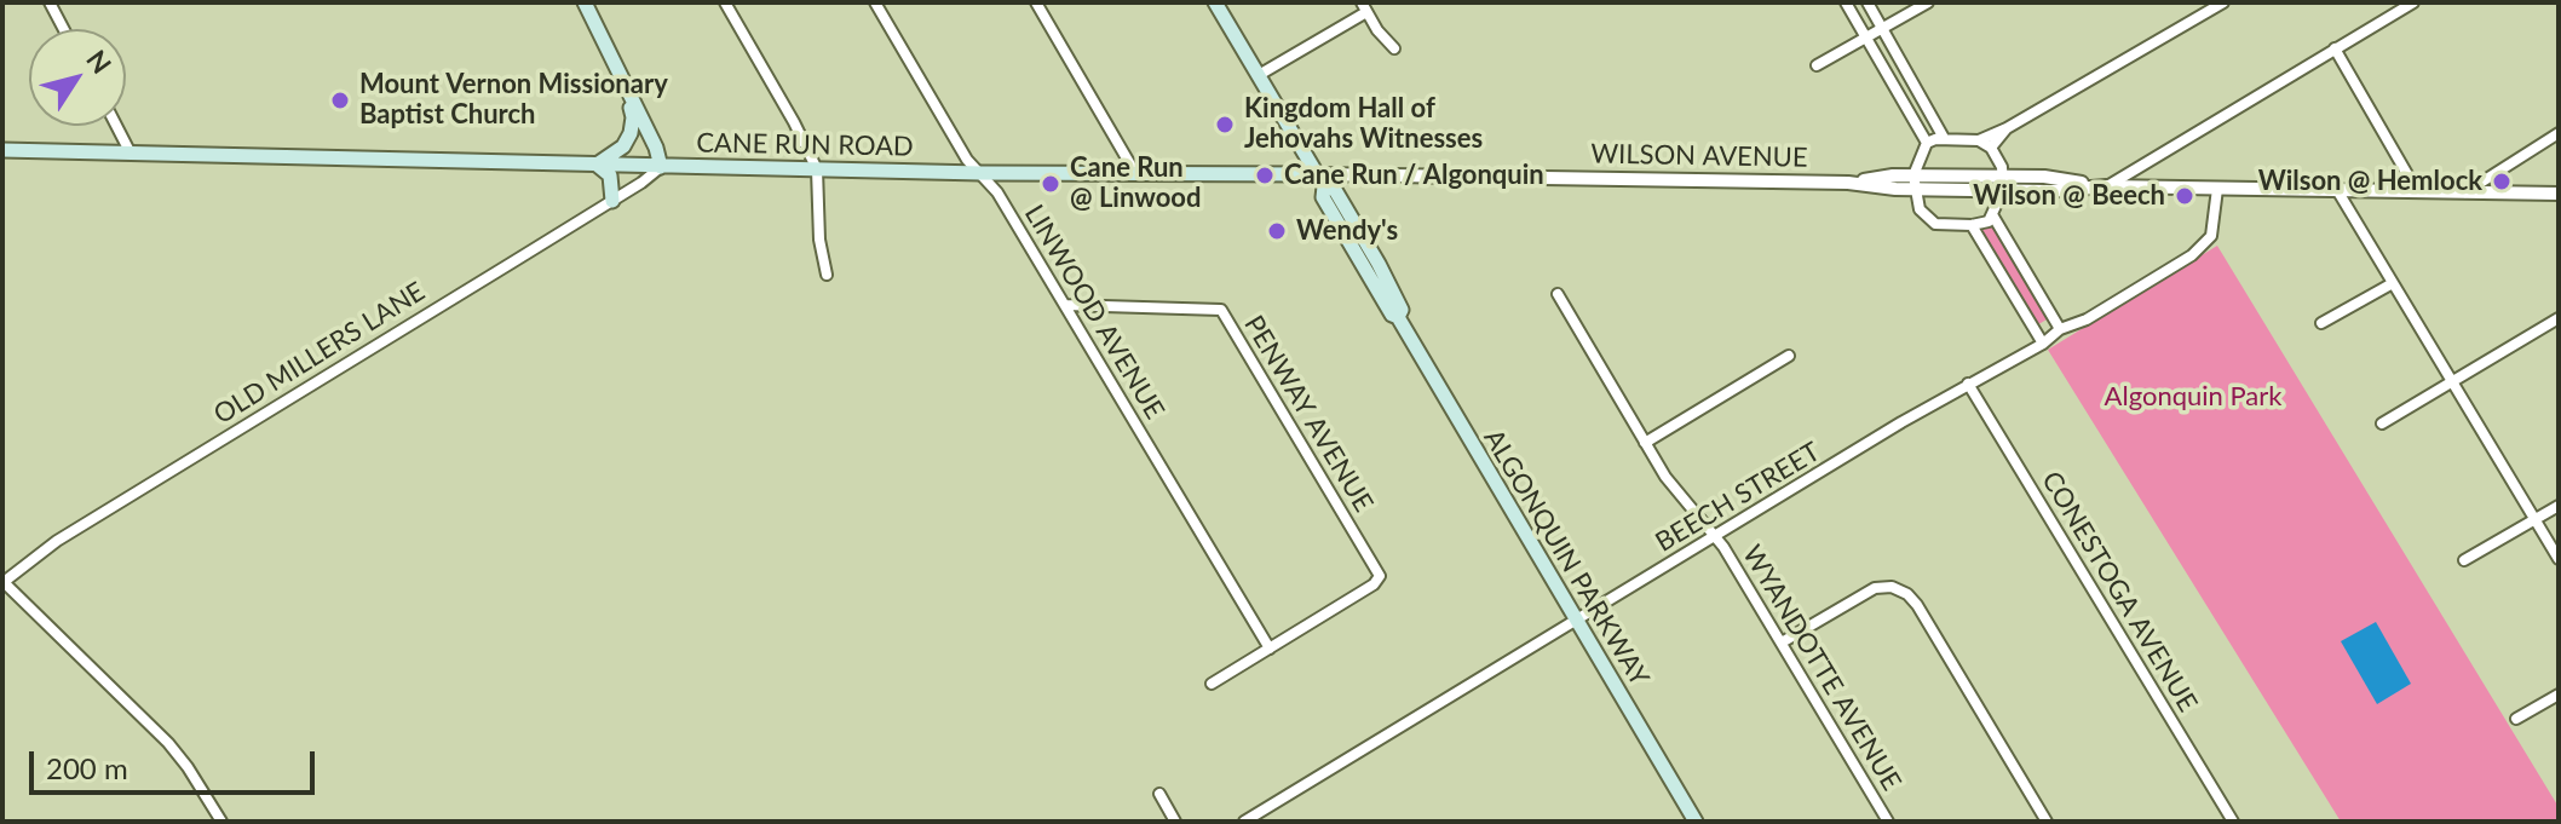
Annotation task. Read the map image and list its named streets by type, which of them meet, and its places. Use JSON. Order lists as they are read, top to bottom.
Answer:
{
  "streets": {
    "main road": ["CANE RUN ROAD", "ALGONQUIN PARKWAY"],
    "street": [
      "WILSON AVENUE",
      "LINWOOD AVENUE",
      "OLD MILLERS LANE",
      "PENWAY AVENUE",
      "BEECH STREET",
      "CONESTOGA AVENUE",
      "WYANDOTTE AVENUE"
    ]
  },
  "crossings": [
    ["CANE RUN ROAD", "WILSON AVENUE"],
    ["CANE RUN ROAD", "LINWOOD AVENUE"],
    ["CANE RUN ROAD", "OLD MILLERS LANE"],
    ["CANE RUN ROAD", "ALGONQUIN PARKWAY"],
    ["WILSON AVENUE", "BEECH STREET"],
    ["WILSON AVENUE", "ALGONQUIN PARKWAY"],
    ["LINWOOD AVENUE", "PENWAY AVENUE"],
    ["BEECH STREET", "ALGONQUIN PARKWAY"],
    ["BEECH STREET", "CONESTOGA AVENUE"],
    ["BEECH STREET", "WYANDOTTE AVENUE"]
  ],
  "parks": ["Algonquin Park"],
  "places": [
    "Mount Vernon Missionary Baptist Church",
    "Kingdom Hall of Jehovahs Witnesses",
    "Cane Run / Algonquin",
    "Wilson @ Hemlock",
    "Cane Run @ Linwood",
    "Wilson @ Beech",
    "Wendy's"
  ],
  "scale_bar": "200 m",
  "north": "top right"
}
